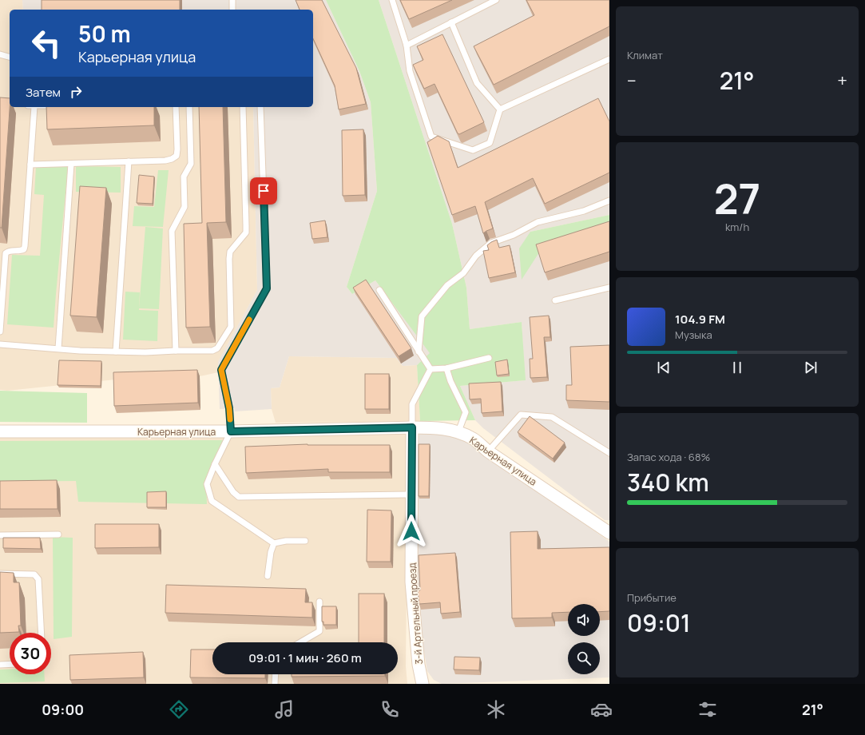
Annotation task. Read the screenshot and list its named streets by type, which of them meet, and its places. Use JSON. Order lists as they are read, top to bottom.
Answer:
{
  "streets": {
    "street": ["Карьерная улица", "3-й Артельный проезд"]
  },
  "crossings": [
    ["Карьерная улица", "3-й Артельный проезд"]
  ],
  "page": {
    "tile": [
      "Климат",
      ["27", "km/h"],
      ["Запас хода · 68%", "340 km"],
      ["Прибытие", "09:01"]
    ],
    "turn": ["50 m", "Карьерная улица"],
    "heat": ["−", "21°", "+"],
    "then": "Затем",
    "song": ["104.9 FM", "Музыка"],
    "limit": "30",
    "trip": "09:01 · 1 мин · 260 m",
    "tabs": ["09:00", "21°"]
  }
}
